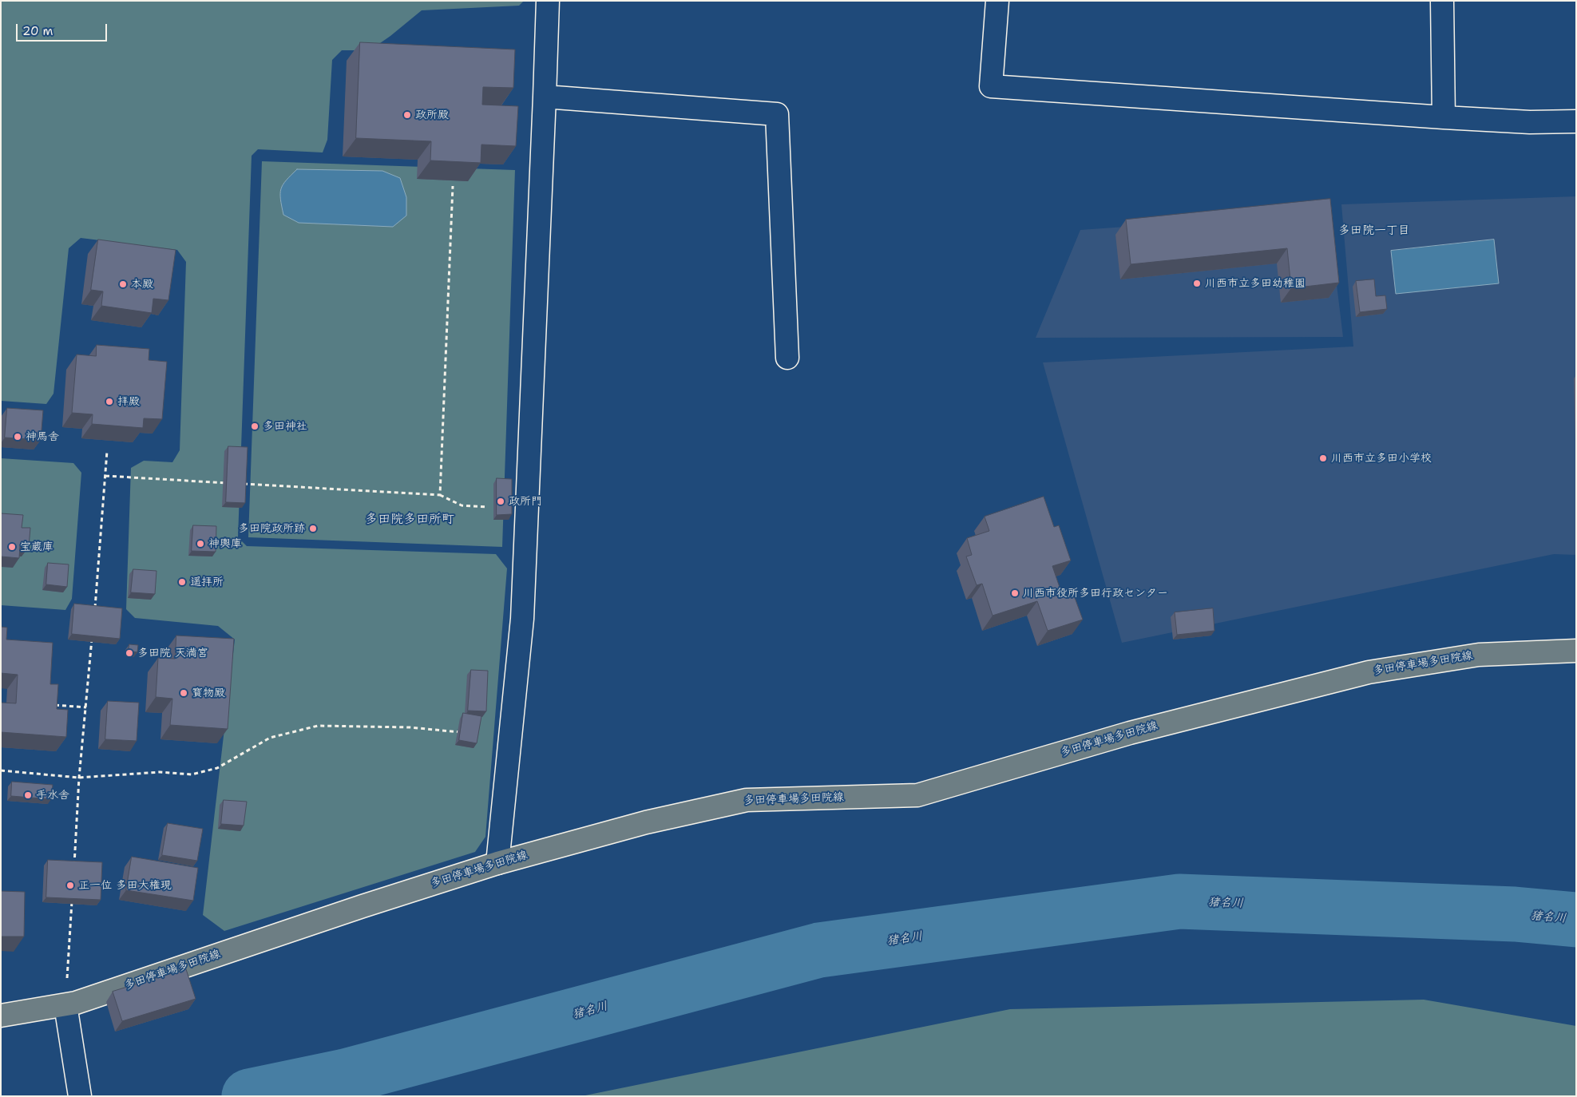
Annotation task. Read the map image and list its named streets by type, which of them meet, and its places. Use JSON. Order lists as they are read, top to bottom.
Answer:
{
  "streets": {
    "main road": ["多田停車場多田院線"]
  },
  "districts": ["多田院一丁目", "多田院多田所町"],
  "water": ["猪名川"],
  "places": [
    "政所殿",
    "川西市立多田幼稚園",
    "本殿",
    "拝殿",
    "多田神社",
    "神馬舎",
    "川西市立多田小学校",
    "政所門",
    "多田院政所跡",
    "神輿庫",
    "宝蔵庫",
    "遥拝所",
    "川西市役所多田行政センター",
    "多田院 天満宮",
    "寳物殿",
    "手水舎",
    "正一位 多田大権現"
  ],
  "scale_bar": "20 m"
}
